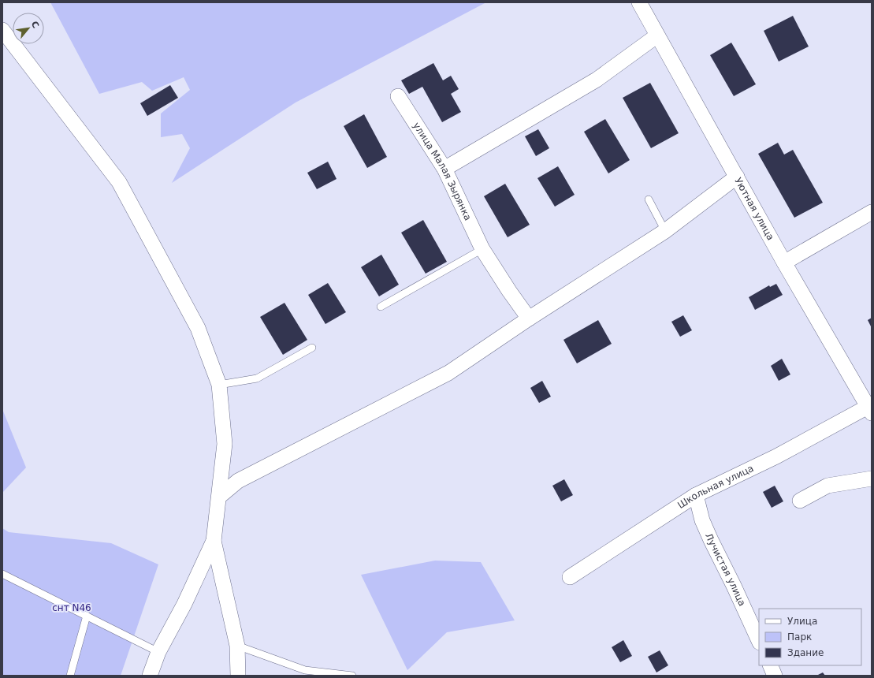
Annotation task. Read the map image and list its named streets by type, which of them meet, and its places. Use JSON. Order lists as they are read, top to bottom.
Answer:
{
  "streets": {
    "street": [
      "улица Малая Зырянка",
      "Уютная улица",
      "Школьная улица",
      "Лучистая улица"
    ]
  },
  "crossings": [
    ["Уютная улица", "Школьная улица"],
    ["Школьная улица", "Лучистая улица"]
  ],
  "parks": ["снт N46"],
  "legend": ["Улица", "Парк", "Здание"],
  "north": "top right"
}
